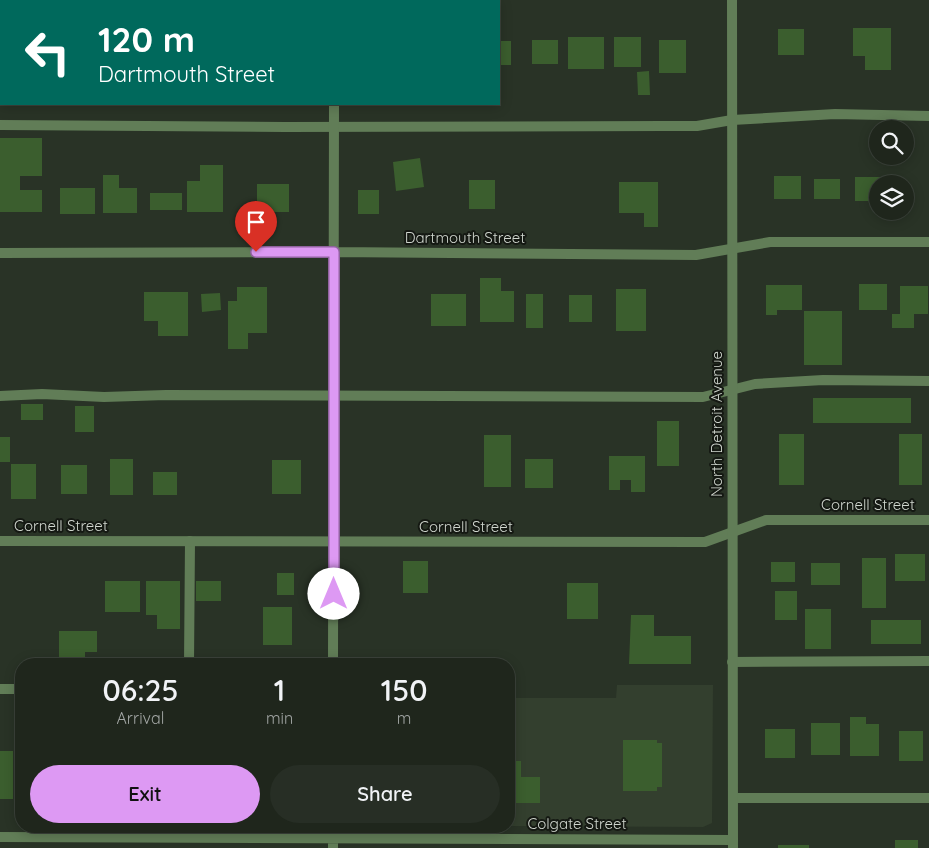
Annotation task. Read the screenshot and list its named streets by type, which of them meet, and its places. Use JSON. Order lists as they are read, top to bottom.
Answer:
{
  "streets": {
    "street": [
      "Dartmouth Street",
      "North Detroit Avenue",
      "Cornell Street",
      "Colgate Street"
    ]
  },
  "crossings": [
    ["Dartmouth Street", "North Detroit Avenue"],
    ["North Detroit Avenue", "Cornell Street"],
    ["North Detroit Avenue", "Colgate Street"]
  ],
  "page": {
    "turn": ["120 m", "Dartmouth Street"],
    "eta": [
      "06:25",
      "Arrival",
      "1",
      "min",
      "150",
      "m"
    ],
    "buttons": ["Exit", "Share"]
  }
}
